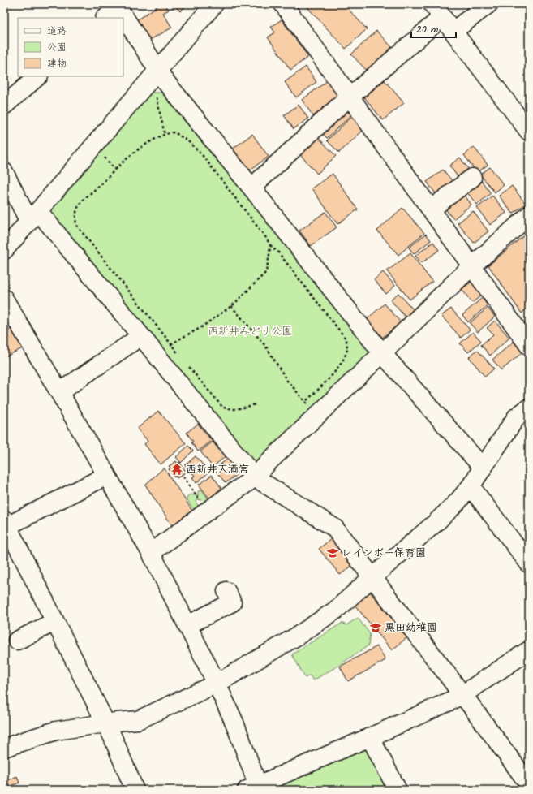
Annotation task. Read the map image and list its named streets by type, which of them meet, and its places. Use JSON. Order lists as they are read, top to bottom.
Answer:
{
  "parks": ["西新井みどり公園"],
  "places": {
    "temple": ["西新井天満宮"],
    "school or university": ["レインボー保育園", "黒田幼稚園"]
  },
  "legend": ["道路", "公園", "建物"],
  "scale_bar": "20 m"
}
